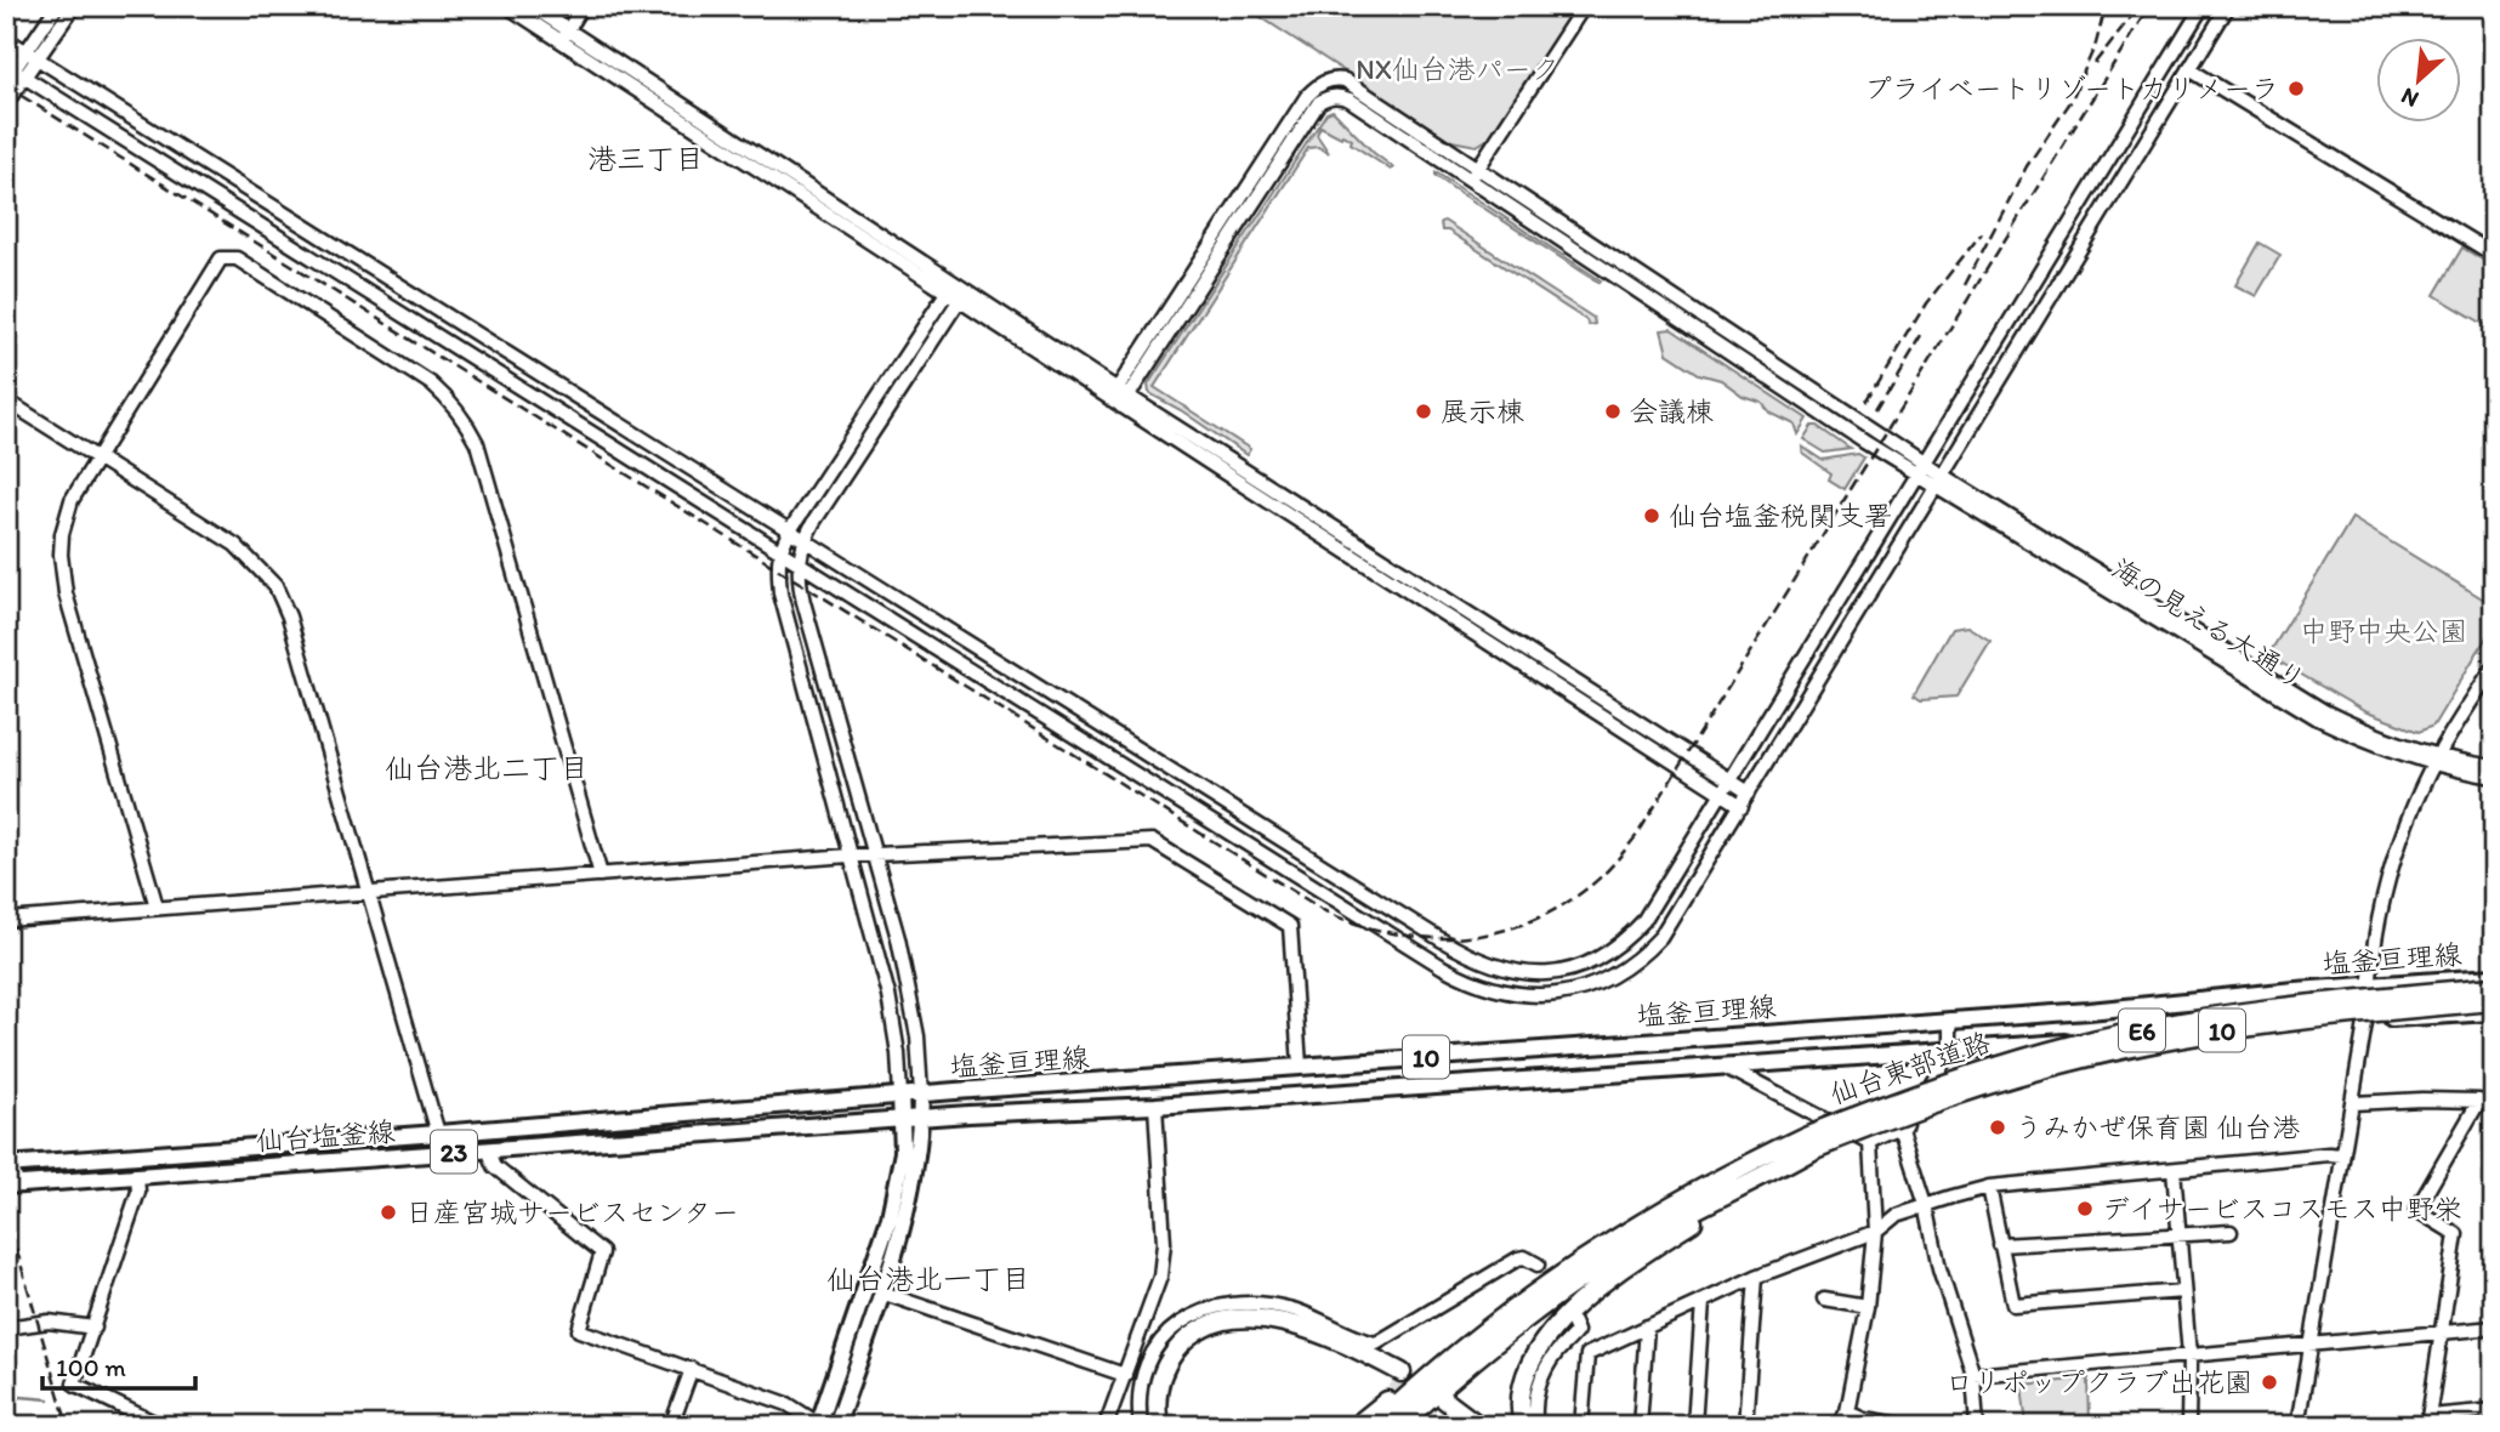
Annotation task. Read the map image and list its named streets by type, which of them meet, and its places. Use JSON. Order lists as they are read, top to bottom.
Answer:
{
  "streets": {
    "highway": ["E6", "仙台東部道路"],
    "main road": [
      "塩釜亘理線",
      "10",
      "仙台塩釜線",
      "23"
    ],
    "street": ["海の見える大通り"]
  },
  "crossings": [
    ["塩釜亘理線", "仙台塩釜線"],
    ["E6", "仙台東部道路"]
  ],
  "districts": ["港三丁目", "仙台港北二丁目", "仙台港北一丁目"],
  "parks": ["NX仙台港パーク", "中野中央公園"],
  "places": [
    "プライベートリゾートカリメーラ",
    "展示棟",
    "会議棟",
    "仙台塩釜税関支署",
    "うみかぜ保育園 仙台港",
    "デイサービスコスモス中野栄",
    "日産宮城サービスセンター",
    "ロリポップクラブ出花園"
  ],
  "scale_bar": "100 m",
  "north": "bottom left"
}
